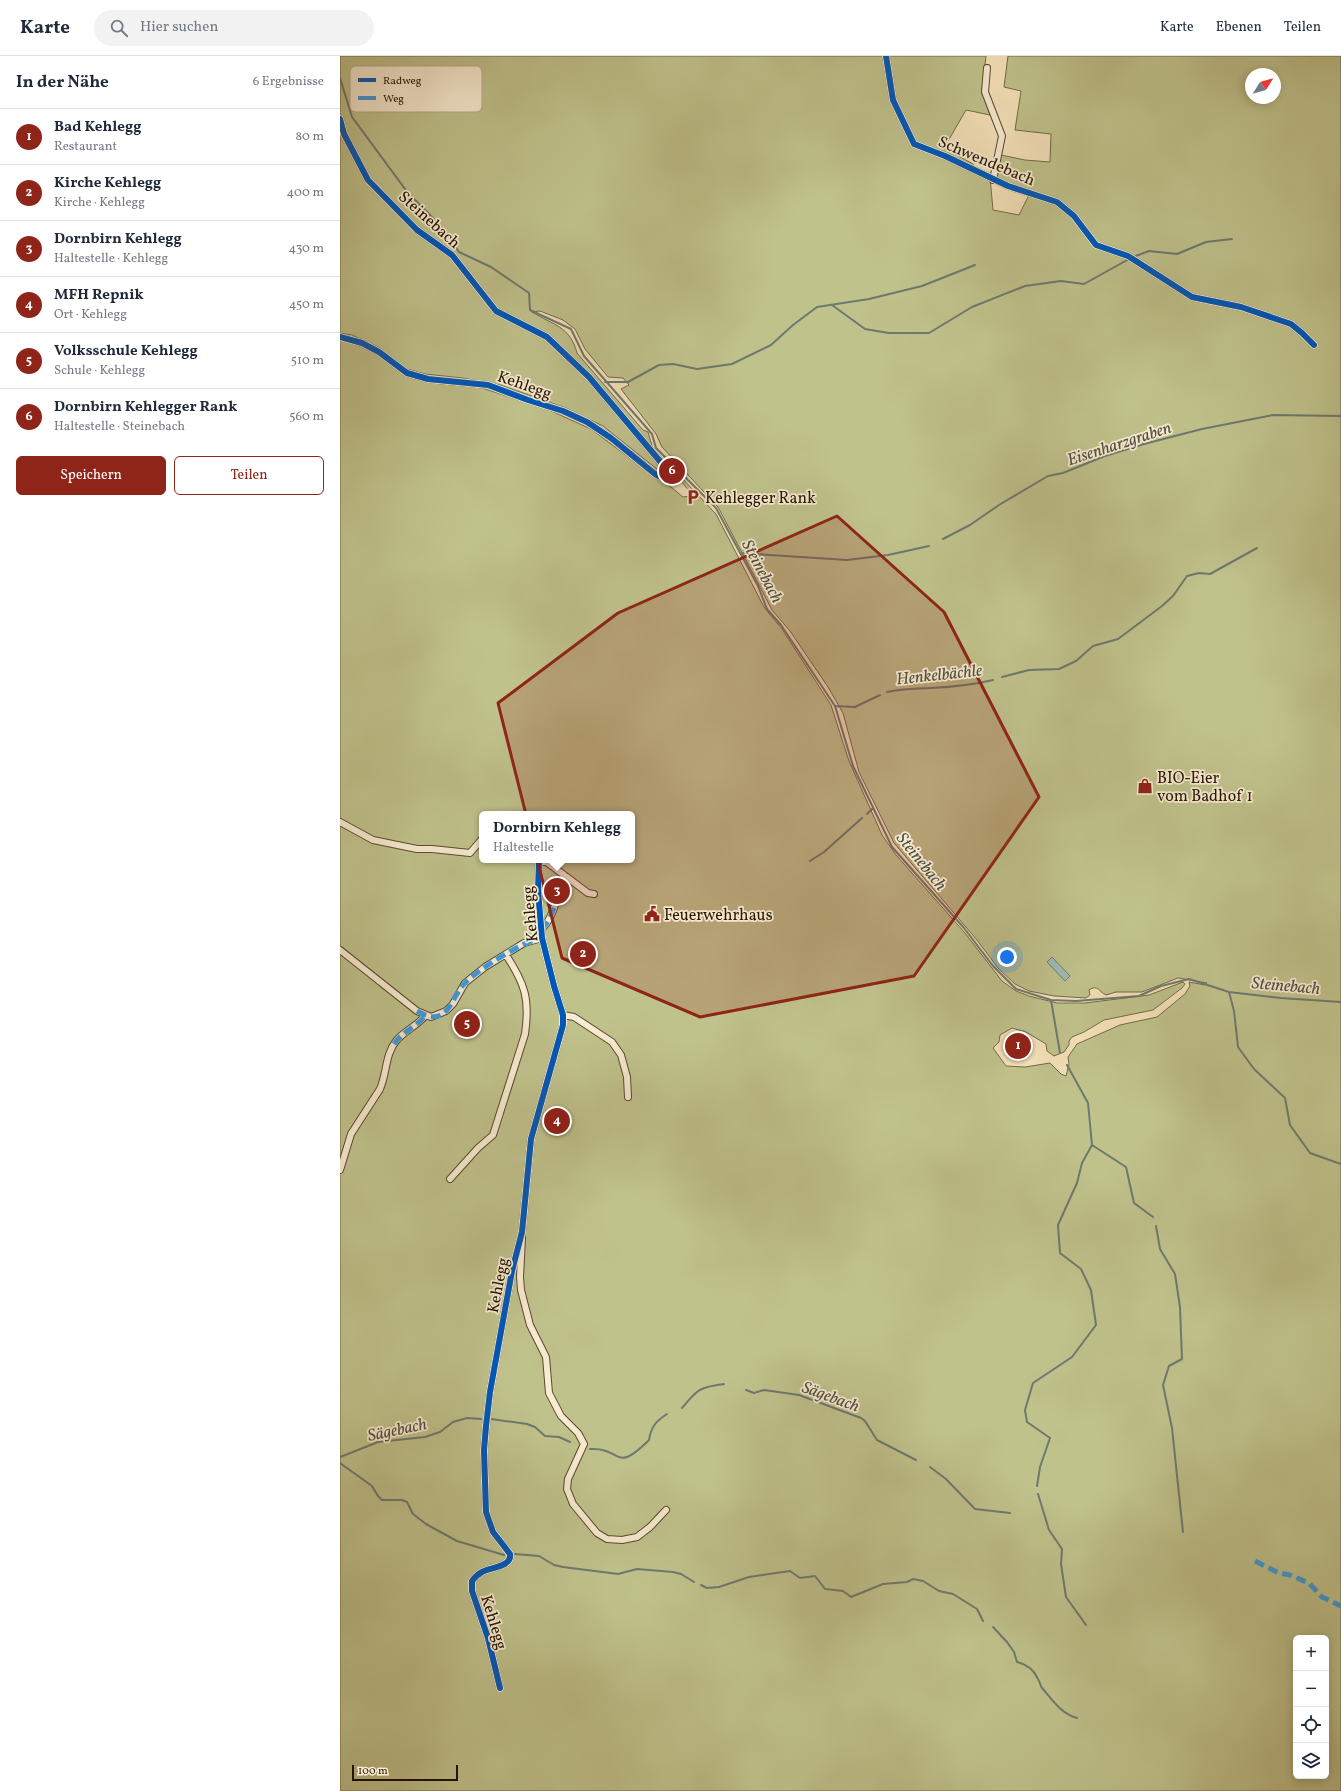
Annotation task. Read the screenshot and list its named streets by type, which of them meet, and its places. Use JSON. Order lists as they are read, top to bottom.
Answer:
{
  "streets": {
    "street": ["Schwendebach", "Steinebach", "Kehlegg"]
  },
  "crossings": [
    ["Steinebach", "Kehlegg"]
  ],
  "water": [
    "Eisenharzgraben",
    "Steinebach",
    "Henkelbächle",
    "Sägebach"
  ],
  "places": {
    "parking": ["Kehlegger Rank"],
    "shop": ["BIO-Eier vom Badhof 1"],
    "public building": ["Feuerwehrhaus"]
  },
  "legend": ["Radweg", "Weg"],
  "scale_bar": "100 m",
  "north": "top right",
  "page": {
    "header": "Karte",
    "search": "Hier suchen",
    "nav": ["Karte", "Ebenen", "Teilen"],
    "heading": ["In der Nähe", "6 Ergebnisse"],
    "list": [
      {
        "mark": "1",
        "name": "Bad Kehlegg",
        "note": "Restaurant",
        "value": "80 m"
      },
      {
        "mark": "2",
        "name": "Kirche Kehlegg",
        "note": "Kirche · Kehlegg",
        "value": "400 m"
      },
      {
        "mark": "3",
        "name": "Dornbirn Kehlegg",
        "note": "Haltestelle · Kehlegg",
        "value": "430 m"
      },
      {
        "mark": "4",
        "name": "MFH Repnik",
        "note": "Ort · Kehlegg",
        "value": "450 m"
      },
      {
        "mark": "5",
        "name": "Volksschule Kehlegg",
        "note": "Schule · Kehlegg",
        "value": "510 m"
      },
      {
        "mark": "6",
        "name": "Dornbirn Kehlegger Rank",
        "note": "Haltestelle · Steinebach",
        "value": "560 m"
      }
    ],
    "buttons": ["Speichern", "Teilen"],
    "pins": [
      "6",
      "3",
      "2",
      "5",
      "1",
      "4"
    ],
    "popup": ["Dornbirn Kehlegg", "Haltestelle"],
    "map_buttons": ["+", "−"],
    "scale": "100 m"
  }
}
